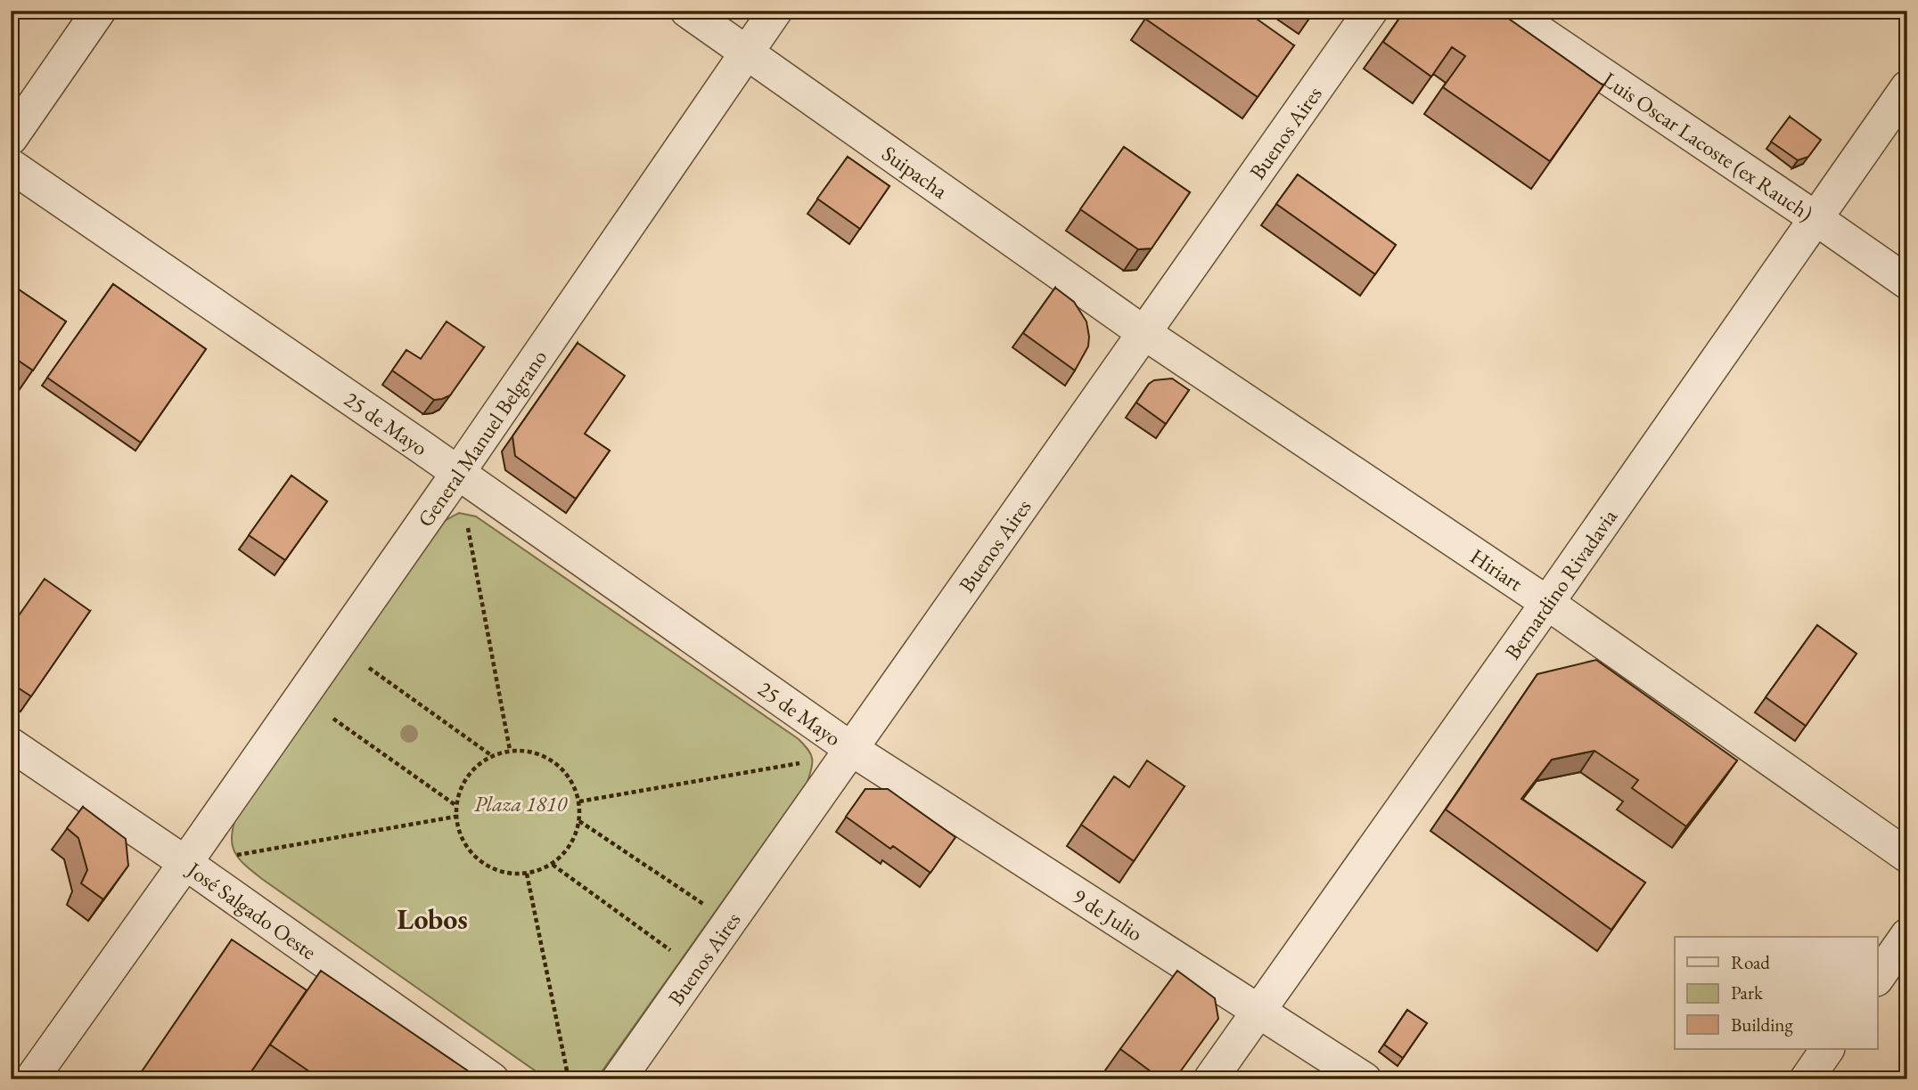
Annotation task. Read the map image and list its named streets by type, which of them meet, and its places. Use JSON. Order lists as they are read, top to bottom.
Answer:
{
  "streets": {
    "street": [
      "Buenos Aires",
      "Luis Oscar Lacoste (ex Rauch)",
      "Suipacha",
      "25 de Mayo",
      "General Manuel Belgrano",
      "Hiriart",
      "Bernardino Rivadavia",
      "José Salgado Oeste",
      "9 de Julio"
    ]
  },
  "crossings": [
    ["Buenos Aires", "Suipacha"],
    ["Buenos Aires", "25 de Mayo"],
    ["Buenos Aires", "Hiriart"],
    ["Buenos Aires", "9 de Julio"],
    ["Luis Oscar Lacoste (ex Rauch)", "Bernardino Rivadavia"],
    ["Suipacha", "General Manuel Belgrano"],
    ["Suipacha", "Hiriart"],
    ["25 de Mayo", "General Manuel Belgrano"],
    ["25 de Mayo", "9 de Julio"],
    ["General Manuel Belgrano", "José Salgado Oeste"],
    ["Hiriart", "Bernardino Rivadavia"],
    ["Bernardino Rivadavia", "9 de Julio"]
  ],
  "districts": ["Lobos"],
  "parks": ["Plaza 1810"],
  "legend": ["Road", "Park", "Building"]
}
